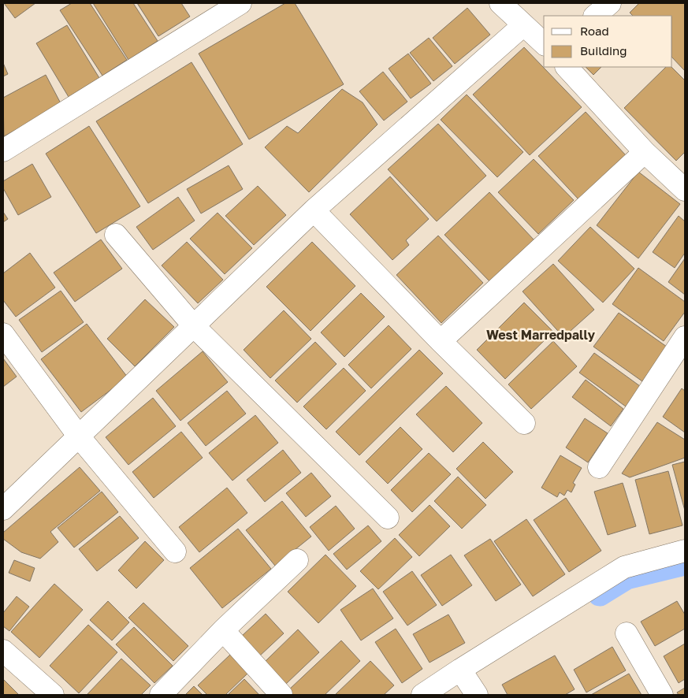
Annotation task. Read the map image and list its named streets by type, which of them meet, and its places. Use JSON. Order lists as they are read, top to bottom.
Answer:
{
  "districts": ["West Marredpally"],
  "legend": ["Road", "Building"]
}
